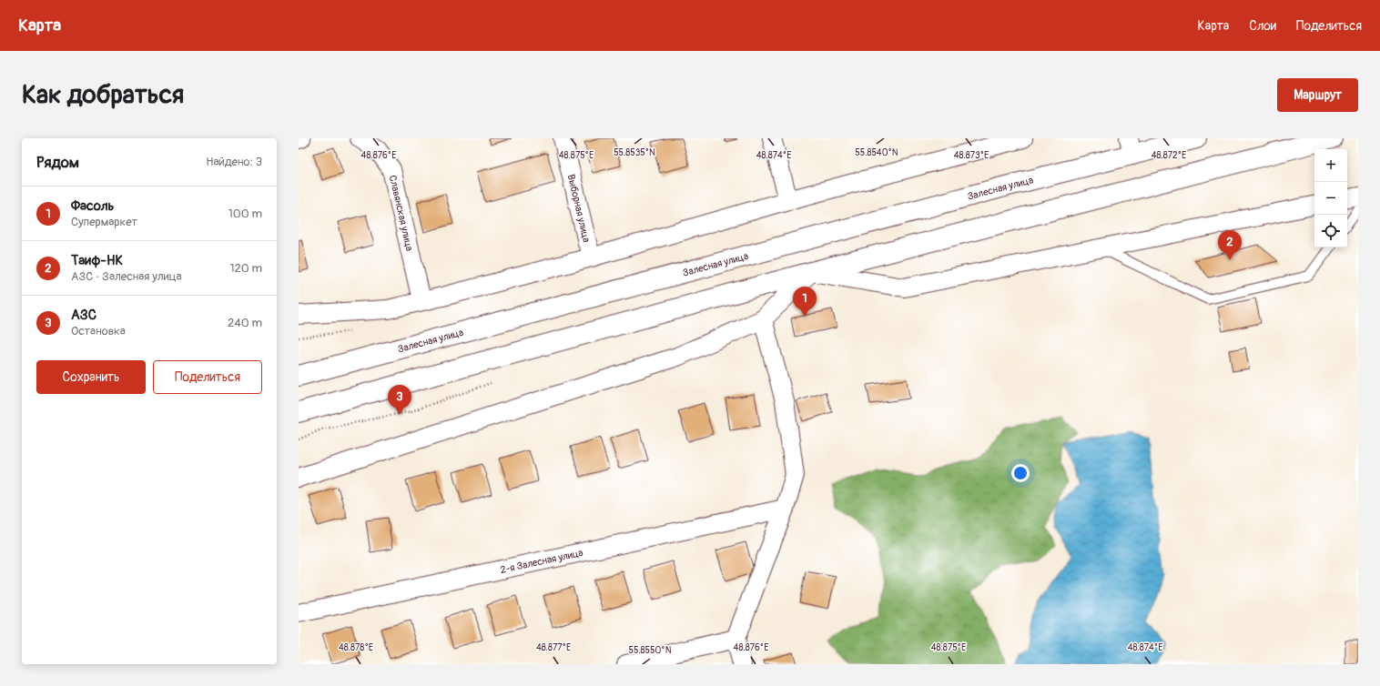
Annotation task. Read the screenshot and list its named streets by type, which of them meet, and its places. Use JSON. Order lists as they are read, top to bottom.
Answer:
{
  "streets": {
    "main road": ["Залесная улица"],
    "street": ["Выборная улица", "Славянская улица", "2-я Залесная улица"]
  },
  "page": {
    "header": "Карта",
    "nav": ["Карта", "Слои", "Поделиться"],
    "buttons": [
      "Маршрут",
      ["Сохранить", "Поделиться"]
    ],
    "title": "Как добраться",
    "heading": ["Рядом", "Найдено: 3"],
    "map_buttons": ["+", "−"],
    "list": [
      {
        "mark": "1",
        "name": "Фасоль",
        "note": "Супермаркет",
        "value": "100 m"
      },
      {
        "mark": "2",
        "name": "Таиф-НК",
        "note": "АЗС · Залесная улица",
        "value": "120 m"
      },
      {
        "mark": "3",
        "name": "АЗС",
        "note": "Остановка",
        "value": "240 m"
      }
    ],
    "pins": ["2", "1", "3"]
  },
  "coordinates": [
    "55.8535°N",
    "55.8540°N",
    "48.876°E",
    "48.875°E",
    "48.874°E",
    "48.873°E",
    "48.872°E",
    "48.878°E",
    "48.877°E",
    "55.8550°N"
  ]
}
